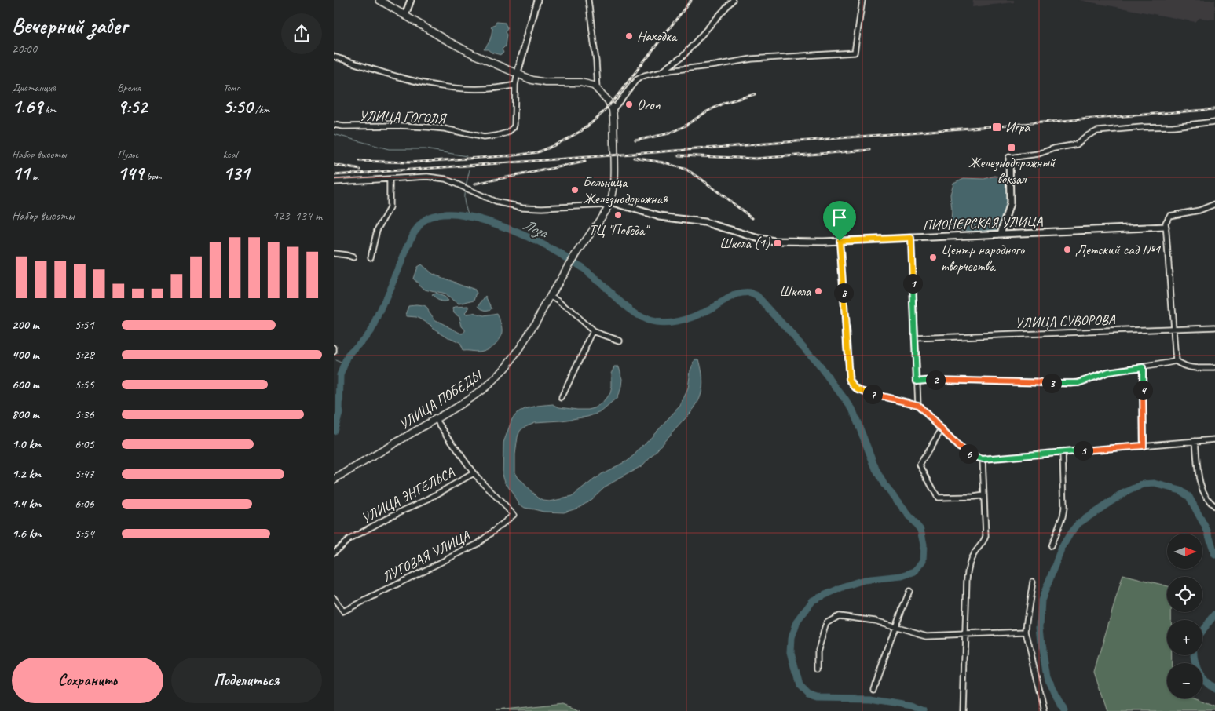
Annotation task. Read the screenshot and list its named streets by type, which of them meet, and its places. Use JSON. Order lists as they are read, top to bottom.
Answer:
{
  "streets": {
    "main road": ["УЛИЦА ПОБЕДЫ"],
    "street": [
      "УЛИЦА ГОГОЛЯ",
      "ПИОНЕРСКАЯ УЛИЦА",
      "УЛИЦА СУВОРОВА",
      "УЛИЦА ЭНГЕЛЬСА",
      "ЛУГОВАЯ УЛИЦА"
    ]
  },
  "crossings": [
    ["ПИОНЕРСКАЯ УЛИЦА", "УЛИЦА ПОБЕДЫ"],
    ["УЛИЦА ПОБЕДЫ", "УЛИЦА ЭНГЕЛЬСА"],
    ["УЛИЦА ЭНГЕЛЬСА", "ЛУГОВАЯ УЛИЦА"]
  ],
  "water": ["Лоза"],
  "places": {
    "other": [
      "Находка",
      "Ozon",
      "Больница Железнодорожная",
      "ТЦ \"Победа\"",
      "Детский сад №1",
      "Центр народного творчества",
      "Школа"
    ],
    "transit": ["Игра", "Железнодорожный вокзал", "Школа (1)"]
  },
  "north": "right",
  "page": {
    "heading": ["Вечерний забег", "20:00"],
    "stats": [
      ["Дистанция", "1.69 km"],
      ["Время", "9:52"],
      ["Темп", "5:50 /km"],
      ["Набор высоты", "11 m"],
      ["Пульс", "149 bpm"],
      ["kcal", "131"]
    ],
    "chart": ["Набор высоты", "123–134 m"],
    "pins": [
      "1",
      "8",
      "2",
      "3",
      "4",
      "7",
      "5",
      "6"
    ],
    "list": [
      {
        "name": "200 m",
        "note": "5:51"
      },
      {
        "name": "400 m",
        "note": "5:28"
      },
      {
        "name": "600 m",
        "note": "5:55"
      },
      {
        "name": "800 m",
        "note": "5:36"
      },
      {
        "name": "1.0 km",
        "note": "6:05"
      },
      {
        "name": "1.2 km",
        "note": "5:47"
      },
      {
        "name": "1.4 km",
        "note": "6:06"
      },
      {
        "name": "1.6 km",
        "note": "5:54"
      }
    ],
    "map_buttons": ["+", "−"],
    "buttons": ["Сохранить", "Поделиться"]
  }
}
